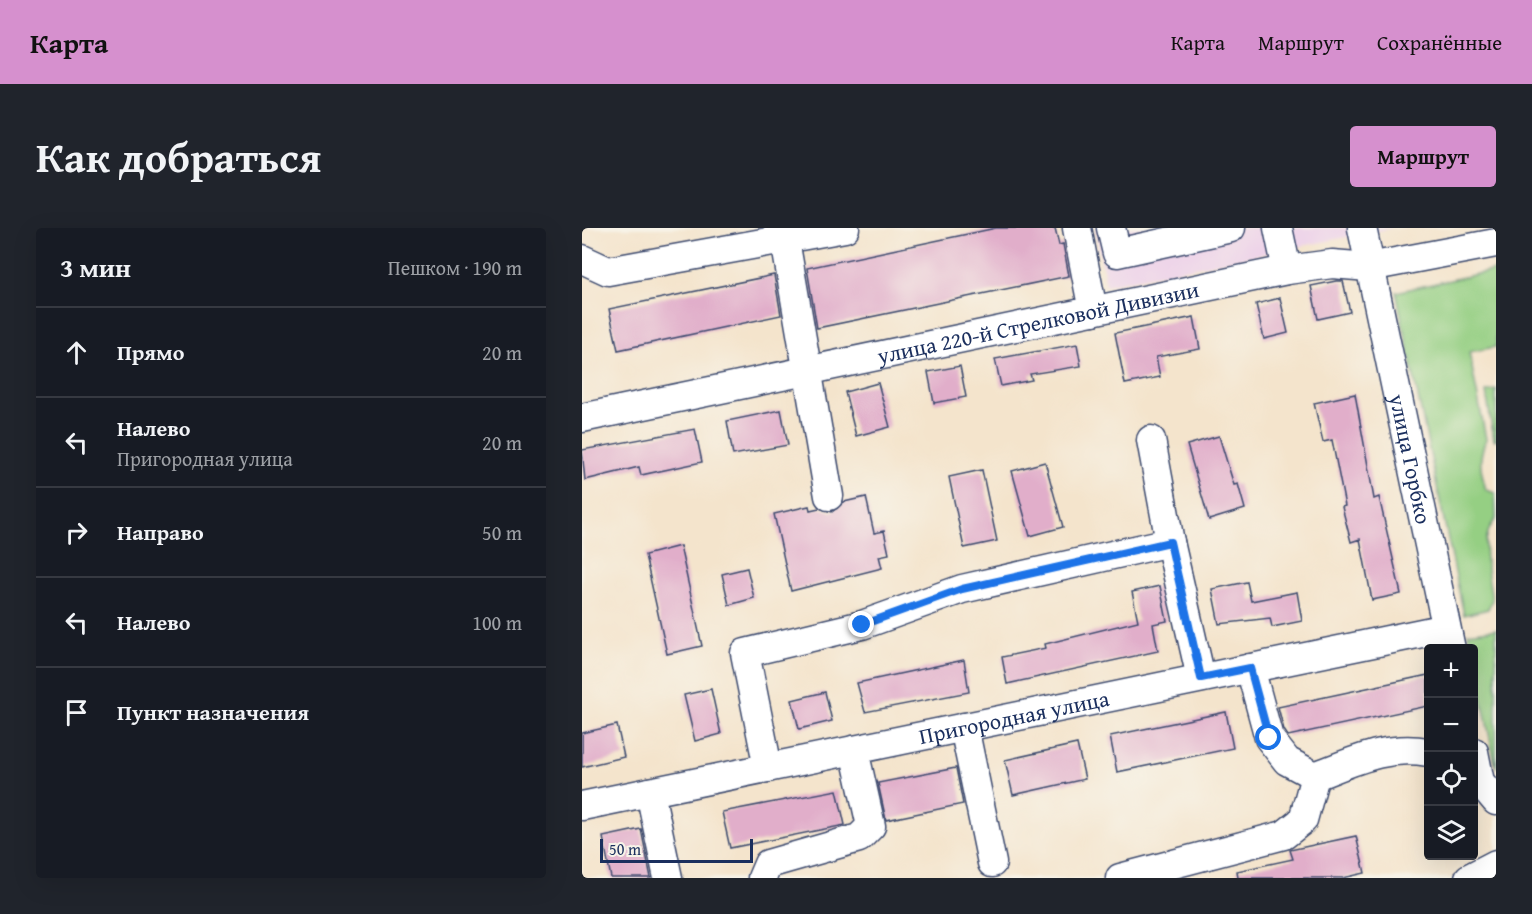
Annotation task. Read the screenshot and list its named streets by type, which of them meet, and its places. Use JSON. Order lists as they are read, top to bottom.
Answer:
{
  "streets": {
    "street": ["улица 220-й Стрелковой Дивизии", "улица Горбко", "Пригородная улица"]
  },
  "crossings": [
    ["улица 220-й Стрелковой Дивизии", "улица Горбко"],
    ["улица Горбко", "Пригородная улица"]
  ],
  "scale_bar": "50 m",
  "page": {
    "header": "Карта",
    "nav": ["Карта", "Маршрут", "Сохранённые"],
    "title": "Как добраться",
    "buttons": "Маршрут",
    "heading": ["3 мин", "Пешком · 190 m"],
    "list": [
      ["Прямо", "20 m"],
      ["Налево", "Пригородная улица", "20 m"],
      ["Направо", "50 m"],
      ["Налево", "100 m"],
      "Пункт назначения"
    ],
    "map_buttons": ["+", "−"],
    "scale": "50 m"
  }
}
